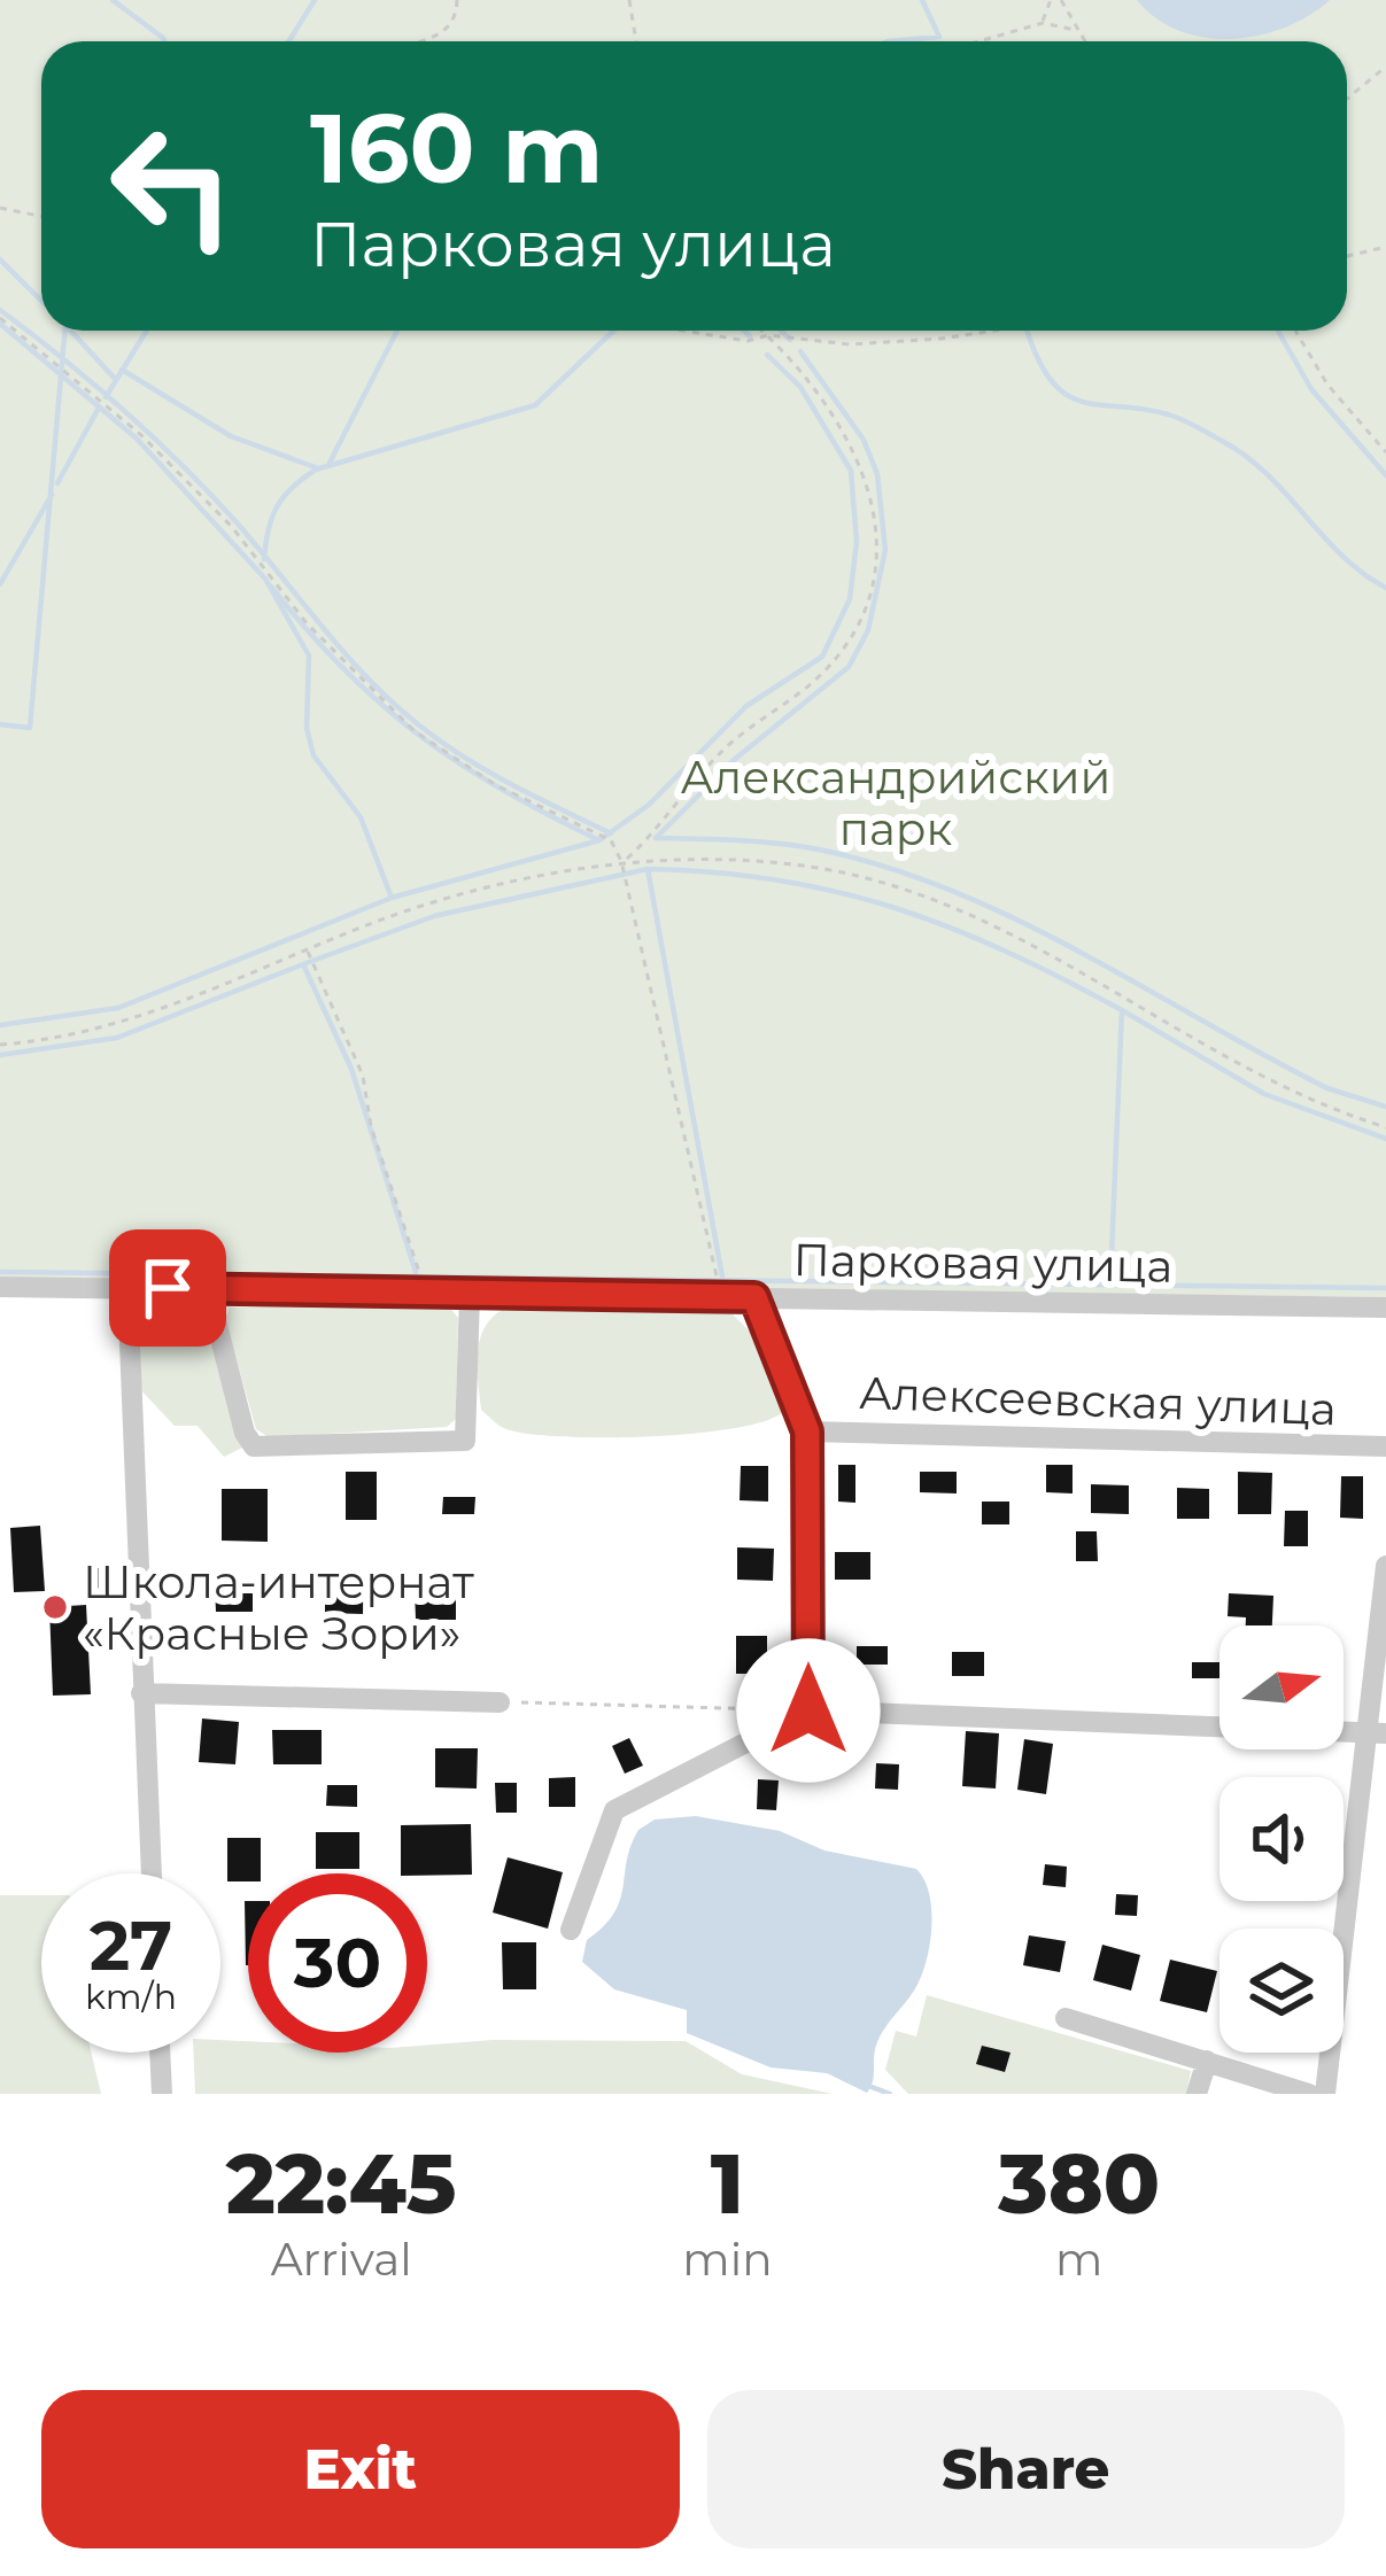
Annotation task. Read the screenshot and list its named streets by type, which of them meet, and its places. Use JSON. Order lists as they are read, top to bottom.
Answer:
{
  "streets": {
    "street": ["Парковая улица", "Алексеевская улица"]
  },
  "parks": ["Александрийский парк"],
  "places": ["Школа-интернат «Красные Зори»"],
  "north": "right",
  "page": {
    "turn": ["160 m", "Парковая улица"],
    "speed": "27 km/h",
    "limit": "30",
    "eta": [
      "22:45",
      "Arrival",
      "1",
      "min",
      "380",
      "m"
    ],
    "buttons": ["Exit", "Share"]
  }
}
